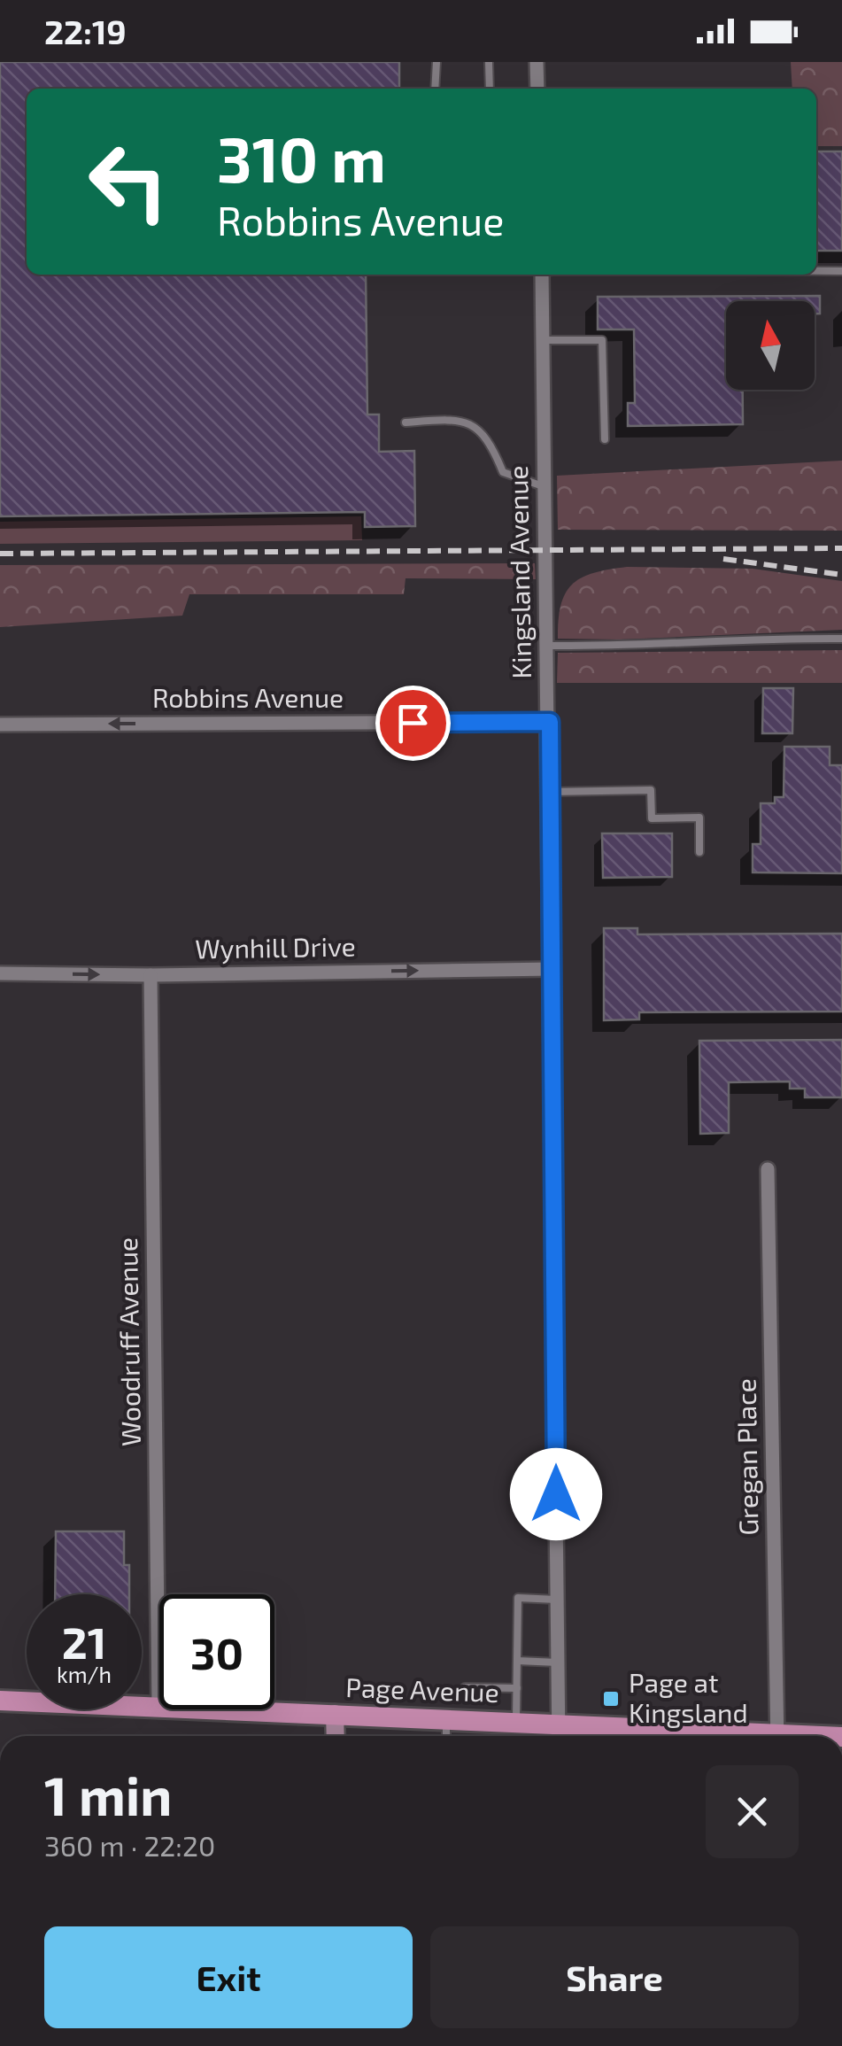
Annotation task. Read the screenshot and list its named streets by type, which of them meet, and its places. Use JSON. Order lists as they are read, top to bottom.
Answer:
{
  "streets": {
    "main road": ["Page Avenue"],
    "street": [
      "Kingsland Avenue",
      "Robbins Avenue",
      "Wynhill Drive",
      "Woodruff Avenue",
      "Gregan Place"
    ]
  },
  "crossings": [
    ["Kingsland Avenue", "Robbins Avenue"],
    ["Kingsland Avenue", "Wynhill Drive"],
    ["Kingsland Avenue", "Page Avenue"],
    ["Wynhill Drive", "Woodruff Avenue"],
    ["Woodruff Avenue", "Page Avenue"]
  ],
  "one_way": ["Robbins Avenue", "Wynhill Drive"],
  "places": {
    "transit": ["Page at Kingsland"]
  },
  "north": "top",
  "page": {
    "status": "22:19",
    "turn": ["310 m", "Robbins Avenue"],
    "speed": "21 km/h",
    "limit": "30",
    "heading": ["1 min", "360 m · 22:20"],
    "buttons": ["Exit", "Share"]
  }
}
